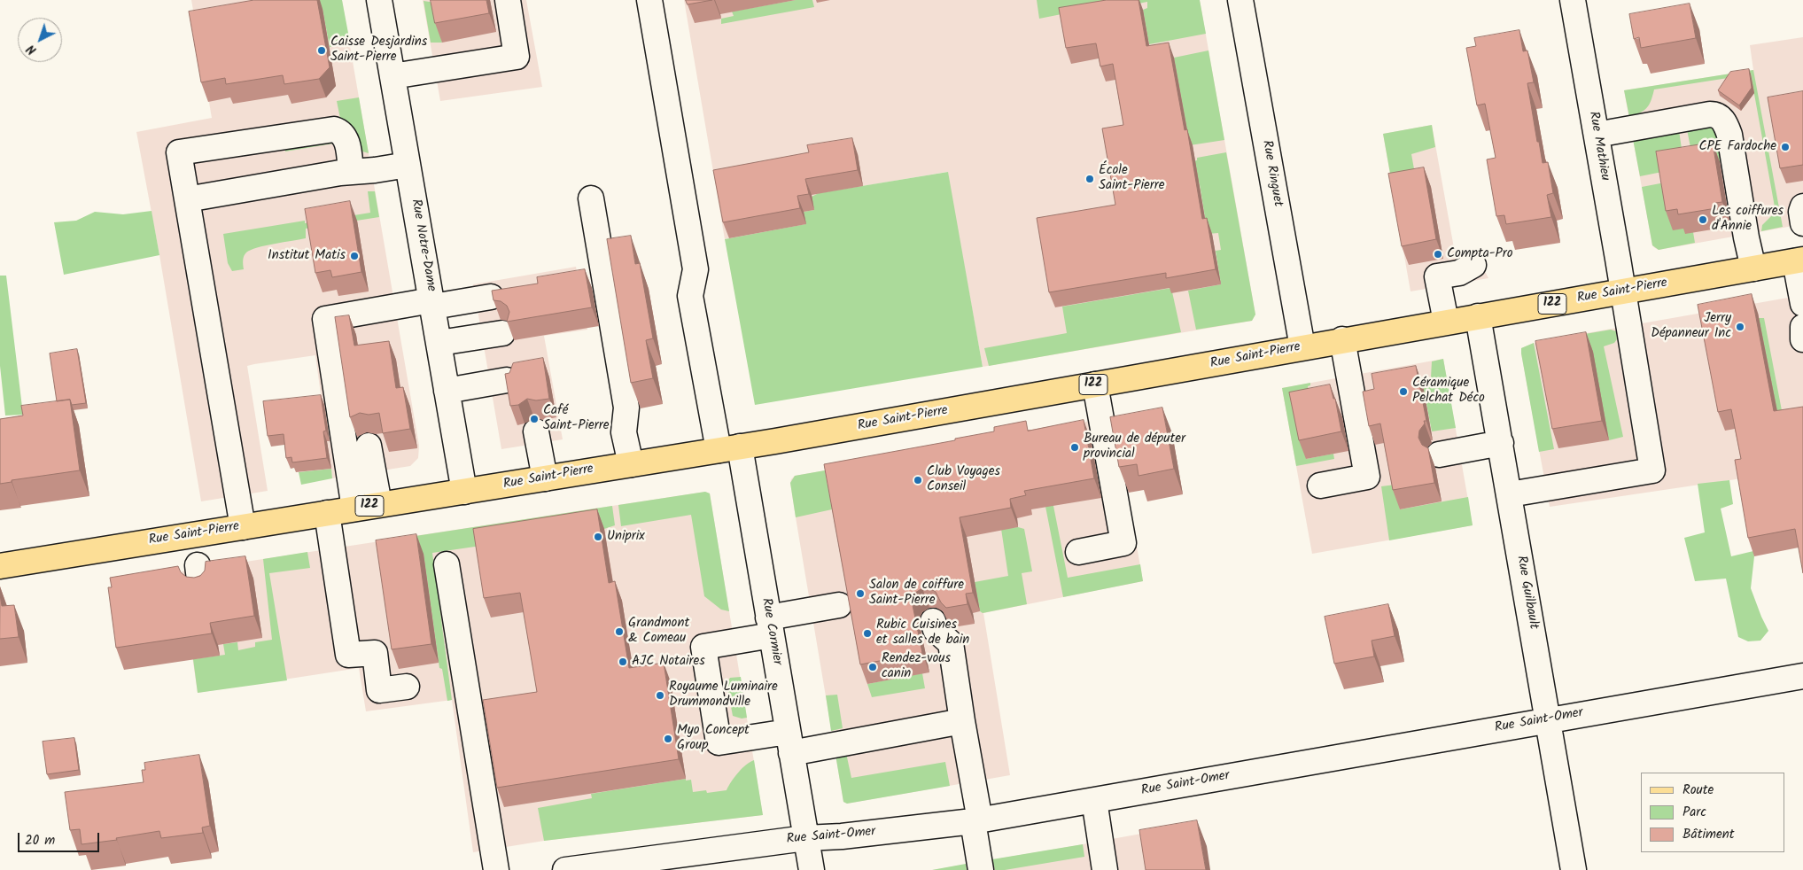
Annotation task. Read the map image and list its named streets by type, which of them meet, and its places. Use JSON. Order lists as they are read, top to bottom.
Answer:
{
  "streets": {
    "main road": ["Rue Saint-Pierre", "122"],
    "street": [
      "Rue Mathieu",
      "Rue Ringuet",
      "Rue Notre-Dame",
      "Rue Guilbault",
      "Rue Cormier",
      "Rue Saint-Omer"
    ]
  },
  "crossings": [
    ["Rue Mathieu", "Rue Saint-Pierre"],
    ["Rue Mathieu", "Rue Guilbault"],
    ["Rue Ringuet", "Rue Saint-Pierre"],
    ["Rue Notre-Dame", "Rue Saint-Pierre"],
    ["Rue Saint-Pierre", "Rue Guilbault"],
    ["Rue Saint-Pierre", "Rue Cormier"],
    ["Rue Guilbault", "Rue Saint-Omer"],
    ["Rue Cormier", "Rue Saint-Omer"]
  ],
  "places": [
    "Caisse Desjardins Saint-Pierre",
    "CPE Fardoche",
    "École Saint-Pierre",
    "Les coiffures d'Annie",
    "Compta-Pro",
    "Institut Matis",
    "Jerry Dépanneur Inc",
    "Céramique Pelchat Déco",
    "Café Saint-Pierre",
    "Bureau de députer provincial",
    "Club Voyages Conseil",
    "Uniprix",
    "Salon de coiffure Saint-Pierre",
    "Grandmont & Comeau",
    "Rubic Cuisines et salles de bain",
    "AJC Notaires",
    "Rendez-vous canin",
    "Royaume Luminaire Drummondville",
    "Myo Concept Group"
  ],
  "legend": ["Route", "Parc", "Bâtiment"],
  "scale_bar": "20 m",
  "north": "bottom left"
}
